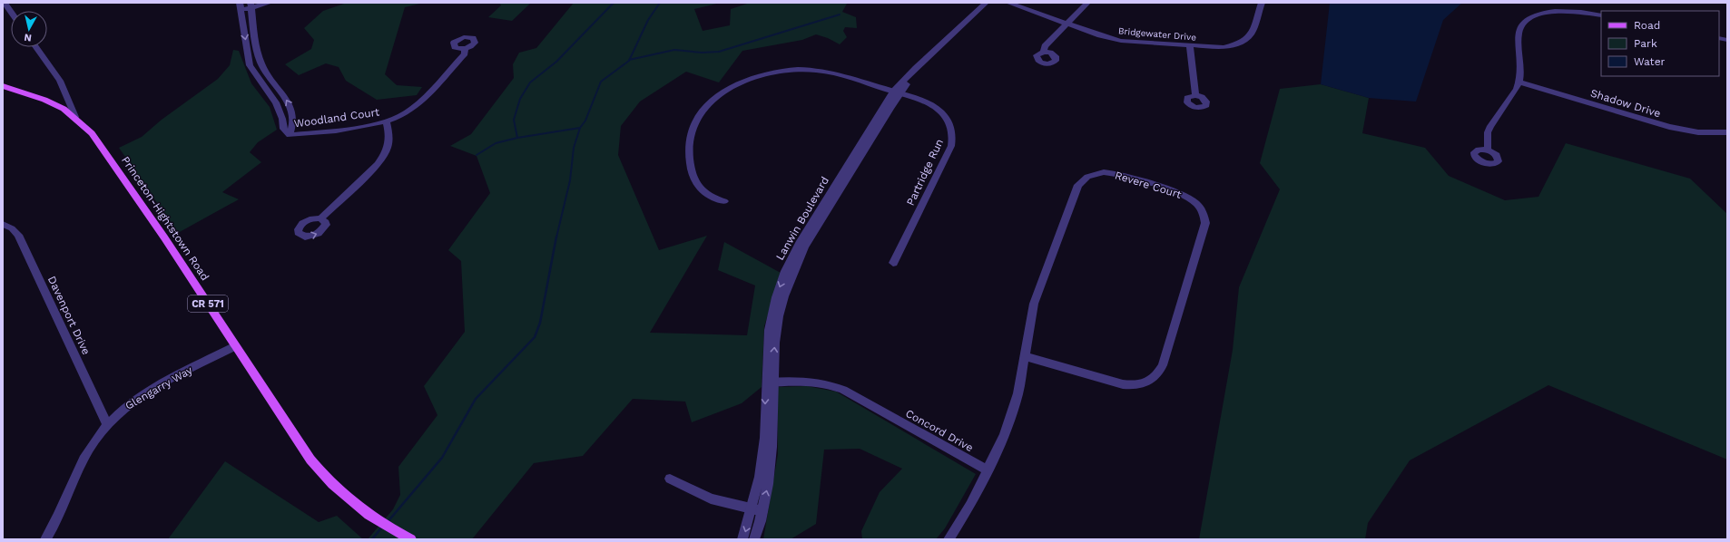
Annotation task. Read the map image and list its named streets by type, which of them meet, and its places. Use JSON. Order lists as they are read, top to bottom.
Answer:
{
  "streets": {
    "main road": ["Princeton-Hightstown Road", "CR 571"],
    "street": [
      "Bridgewater Drive",
      "Shadow Drive",
      "Woodland Court",
      "Partridge Run",
      "Revere Court",
      "Lanwin Boulevard",
      "Davenport Drive",
      "Glengarry Way",
      "Concord Drive"
    ]
  },
  "crossings": [
    ["Partridge Run", "Lanwin Boulevard"],
    ["Princeton-Hightstown Road", "Glengarry Way"],
    ["Lanwin Boulevard", "Concord Drive"],
    ["Davenport Drive", "Glengarry Way"]
  ],
  "legend": ["Road", "Park", "Water"],
  "north": "bottom"
}
